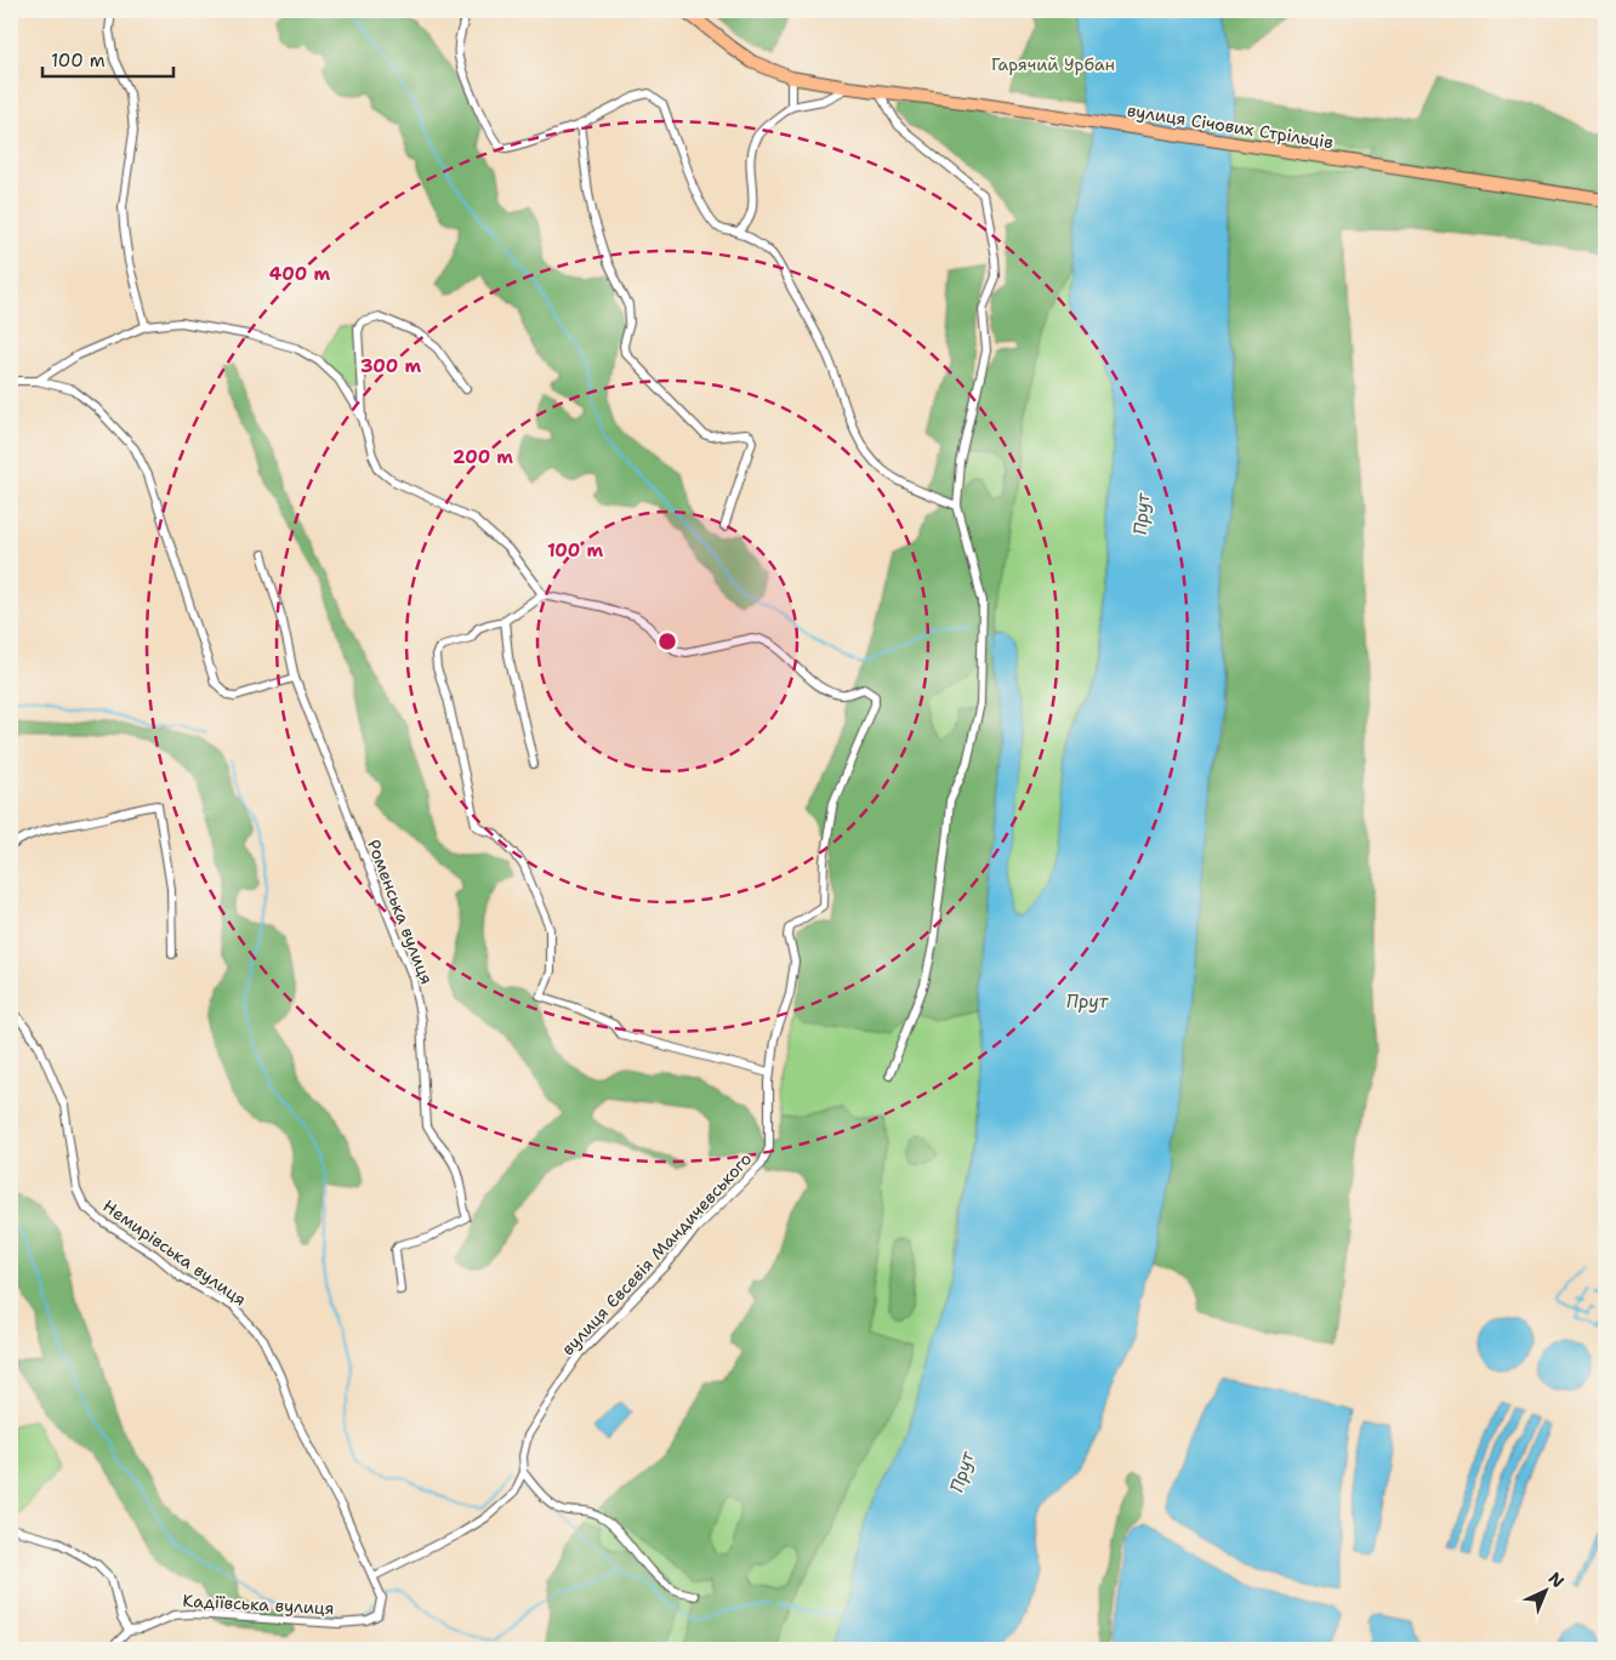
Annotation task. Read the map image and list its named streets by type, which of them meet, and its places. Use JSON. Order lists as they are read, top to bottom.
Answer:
{
  "streets": {
    "main road": ["вулиця Січових Стрільців"],
    "street": [
      "Роменська вулиця",
      "Немирівська вулиця",
      "вулиця Євсевія Мандичевського",
      "Кадіївська вулиця"
    ]
  },
  "crossings": [
    ["Немирівська вулиця", "вулиця Євсевія Мандичевського"],
    ["Немирівська вулиця", "Кадіївська вулиця"]
  ],
  "water": ["Прут"],
  "parks": ["Гарячий Урбан"],
  "scale_bar": "100 m",
  "north": "top right",
  "rings": [
    "400 m",
    "300 m",
    "200 m",
    "100 m"
  ]
}
